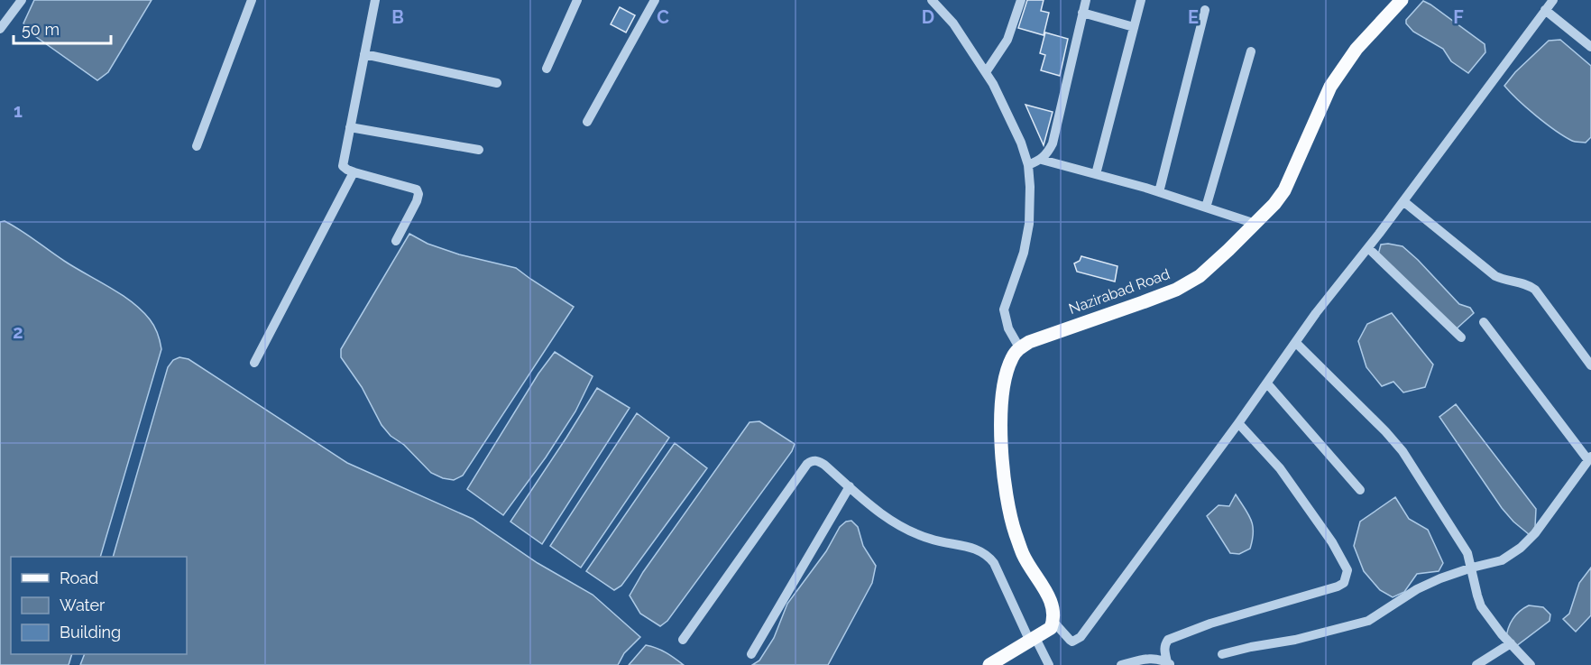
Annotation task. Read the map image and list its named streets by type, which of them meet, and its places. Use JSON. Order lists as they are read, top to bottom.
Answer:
{
  "streets": {
    "main road": ["Nazirabad Road"]
  },
  "legend": ["Road", "Water", "Building"],
  "scale_bar": "50 m",
  "grid": {
    "columns": [
      "B",
      "C",
      "D",
      "E",
      "F"
    ],
    "rows": ["1", "2"]
  }
}
